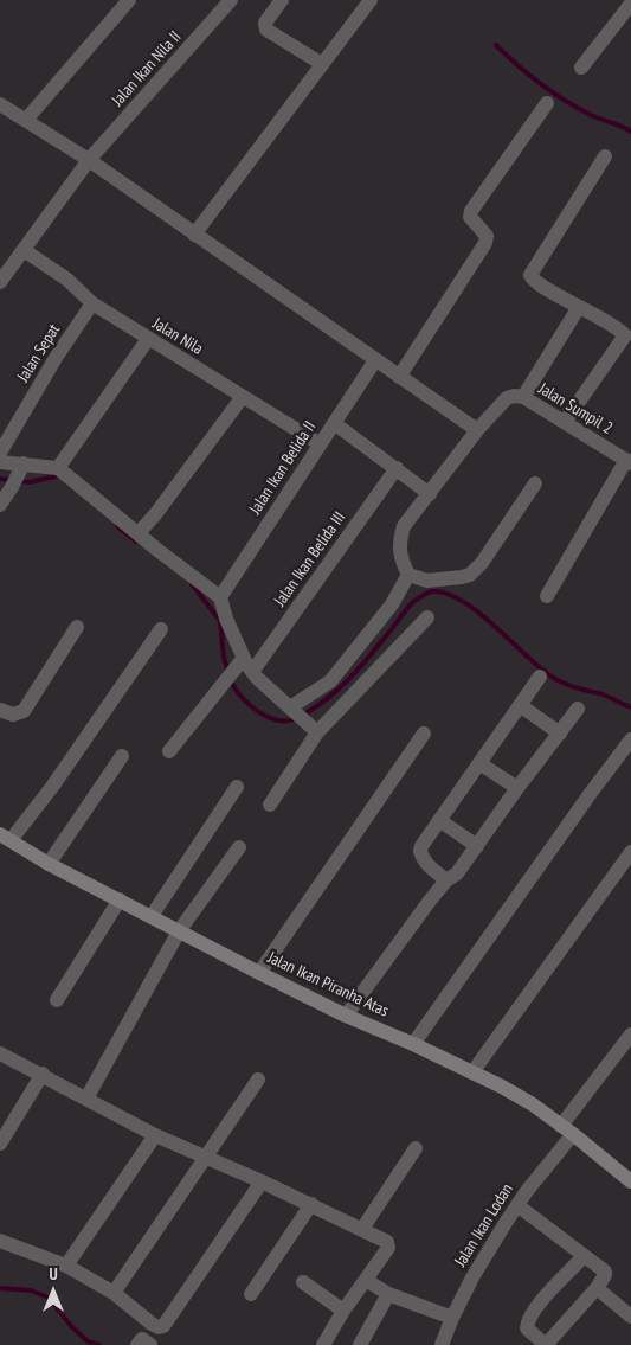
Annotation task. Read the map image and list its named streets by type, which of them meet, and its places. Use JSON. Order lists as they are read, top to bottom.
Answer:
{
  "streets": {
    "street": [
      "Jalan Ikan Nila II",
      "Jalan Nila",
      "Jalan Sepat",
      "Jalan Sumpil 2",
      "Jalan Ikan Belida II",
      "Jalan Ikan Belida III",
      "Jalan Ikan Piranha Atas",
      "Jalan Ikan Lodan"
    ]
  },
  "crossings": [
    ["Jalan Ikan Nila II", "Jalan Nila"],
    ["Jalan Nila", "Jalan Sepat"],
    ["Jalan Nila", "Jalan Ikan Belida II"],
    ["Jalan Ikan Piranha Atas", "Jalan Ikan Lodan"]
  ],
  "north": "top"
}
